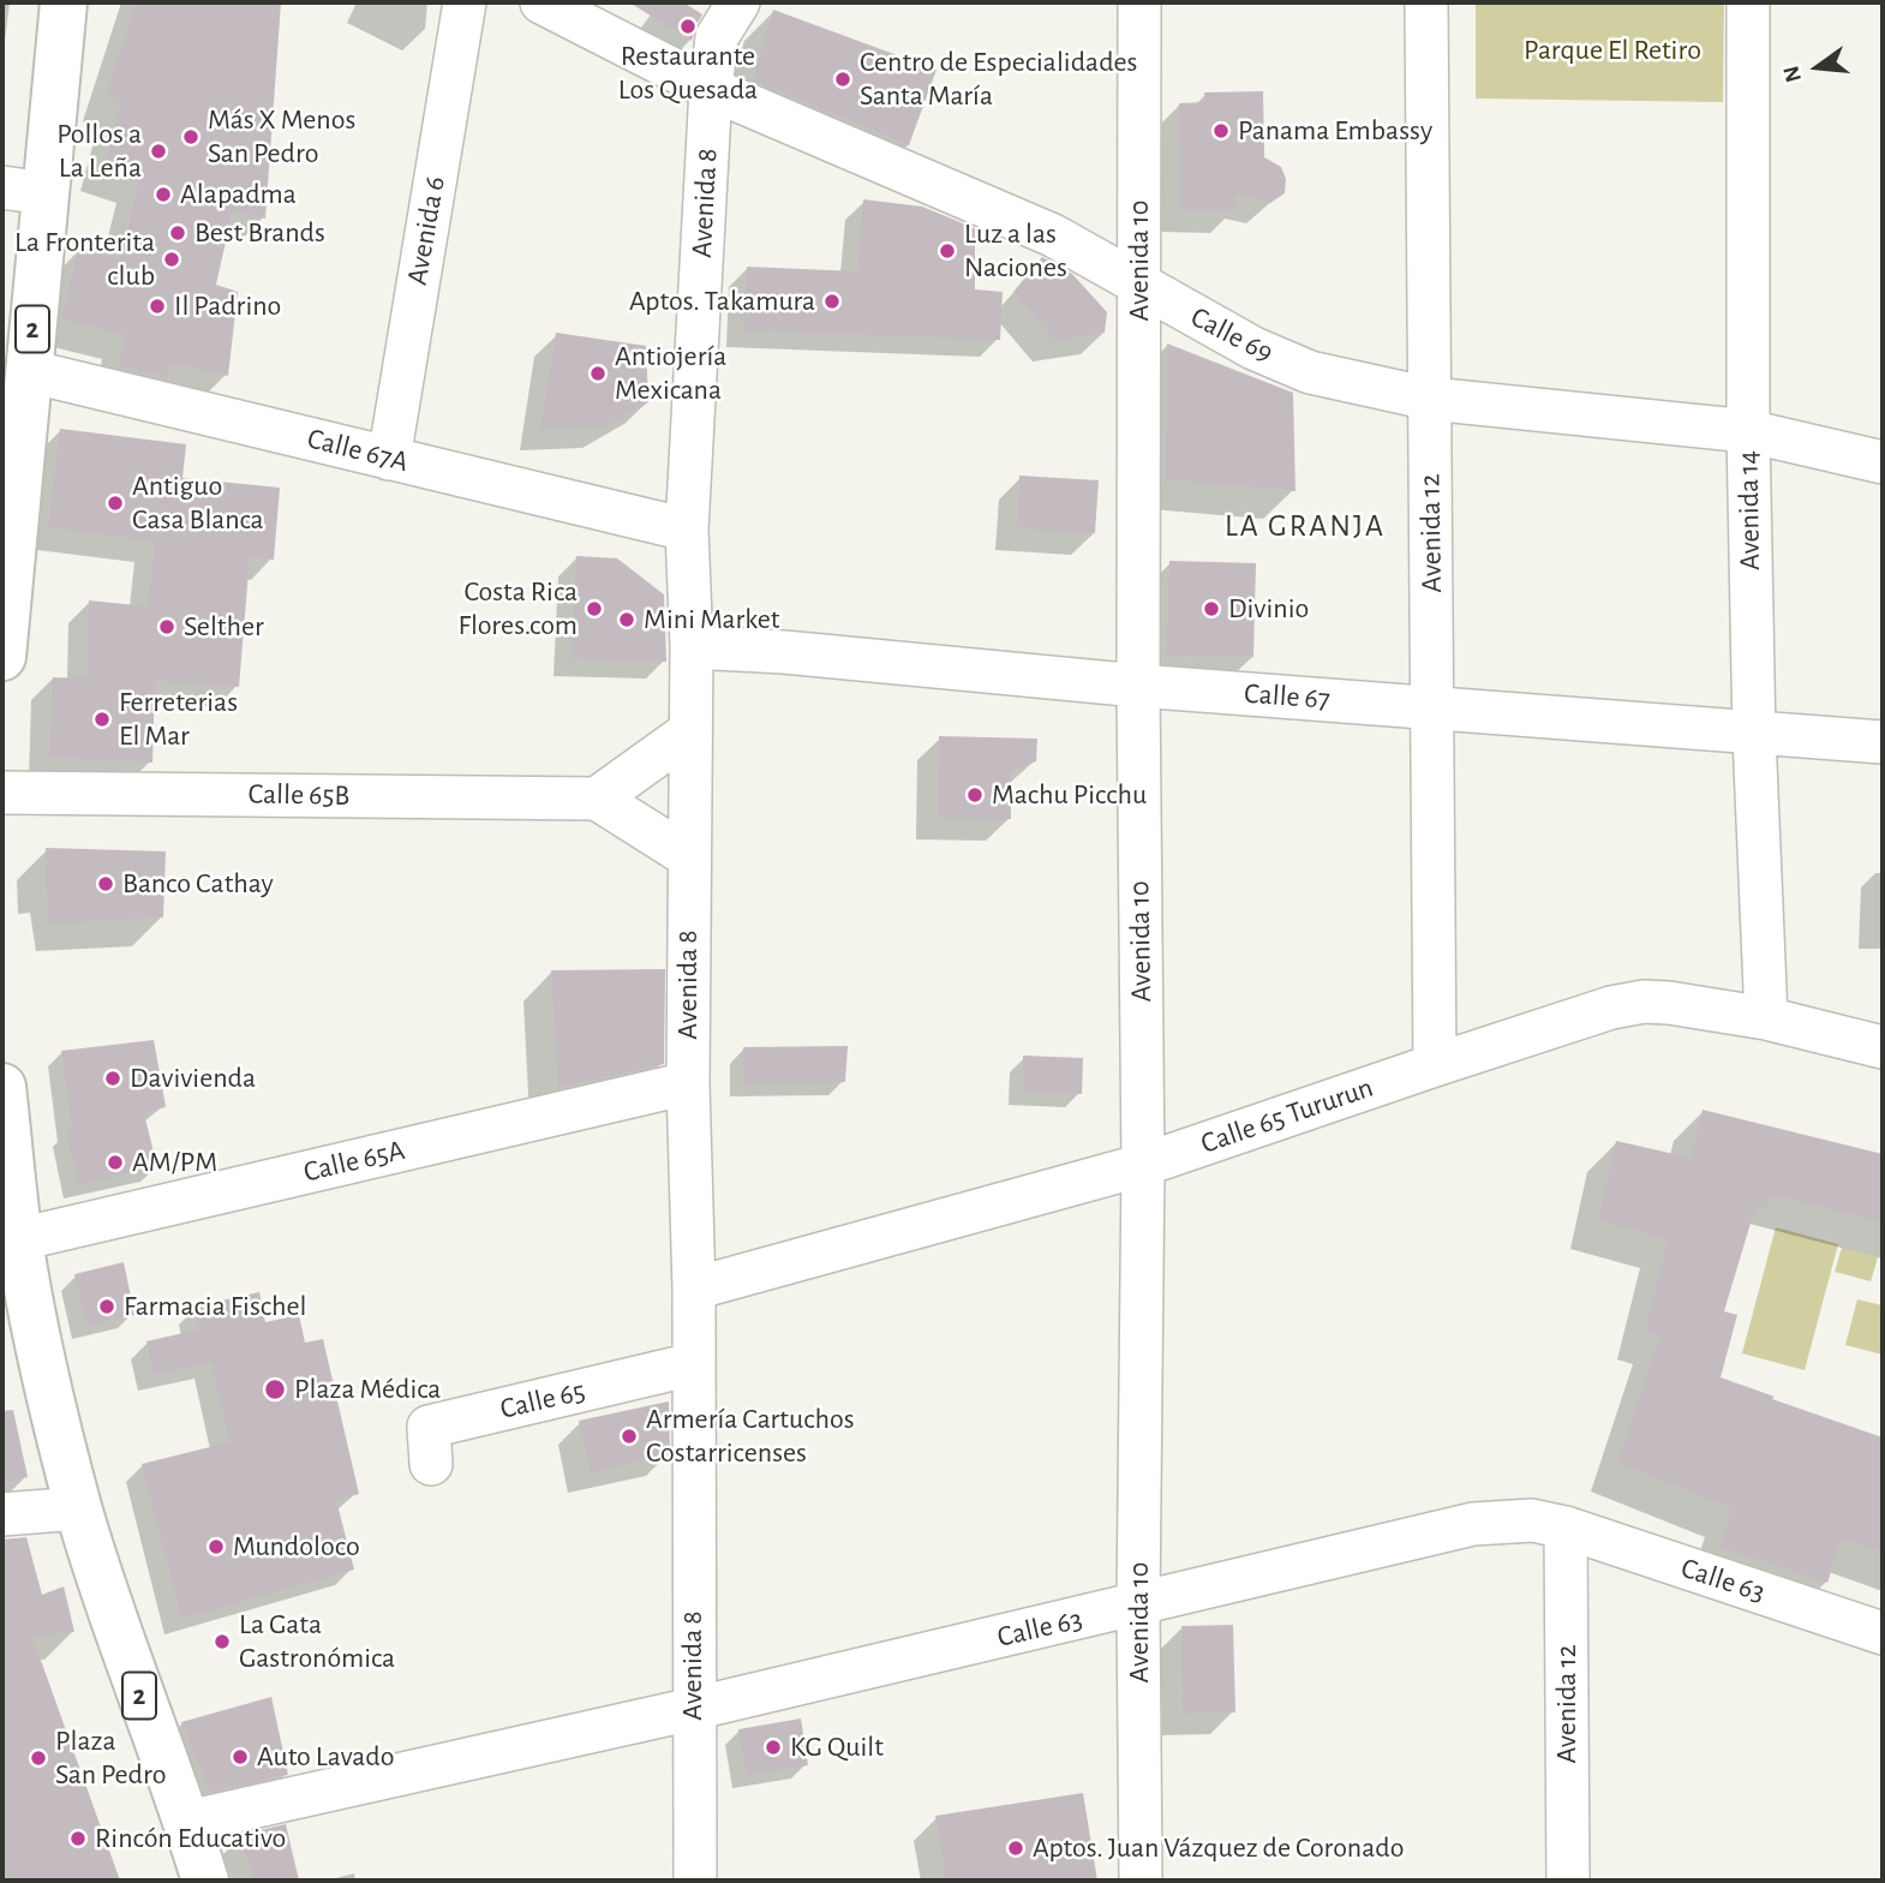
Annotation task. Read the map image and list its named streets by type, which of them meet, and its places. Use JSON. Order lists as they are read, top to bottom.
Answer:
{
  "streets": {
    "highway": ["2"],
    "street": [
      "Avenida 8",
      "Avenida 6",
      "Avenida 10",
      "Calle 69",
      "Calle 67A",
      "Avenida 14",
      "Avenida 12",
      "Calle 67",
      "Calle 65B",
      "Calle 65 Tururun",
      "Calle 65A",
      "Calle 65",
      "Calle 63"
    ]
  },
  "crossings": [
    ["Avenida 8", "Calle 69"],
    ["Avenida 8", "Calle 67A"],
    ["Avenida 8", "Calle 67"],
    ["Avenida 8", "Calle 65 Tururun"],
    ["Avenida 8", "Calle 65A"],
    ["Avenida 8", "Calle 65"],
    ["Avenida 8", "Calle 63"],
    ["Avenida 6", "Calle 67A"],
    ["Avenida 10", "Calle 69"],
    ["Avenida 10", "Calle 67"],
    ["Avenida 10", "Calle 65 Tururun"],
    ["Avenida 10", "Calle 63"],
    ["2", "Calle 67A"],
    ["2", "Calle 65A"],
    ["2", "Calle 63"],
    ["Calle 69", "Avenida 14"],
    ["Calle 69", "Avenida 12"],
    ["Avenida 14", "Calle 67"],
    ["Avenida 14", "Calle 65 Tururun"],
    ["Avenida 12", "Calle 67"],
    ["Avenida 12", "Calle 65 Tururun"],
    ["Avenida 12", "Calle 63"]
  ],
  "districts": ["LA GRANJA"],
  "parks": ["Parque El Retiro"],
  "places": [
    "Restaurante Los Quesada",
    "Centro de Especialidades Santa María",
    "Panama Embassy",
    "Más X Menos San Pedro",
    "Pollos a La Leña",
    "Alapadma",
    "Best Brands",
    "Luz a las Naciones",
    "La Fronterita club",
    "Aptos. Takamura",
    "Il Padrino",
    "Antiojería Mexicana",
    "Antiguo Casa Blanca",
    "Costa Rica Flores.com",
    "Divinio",
    "Mini Market",
    "Selther",
    "Ferreterias El Mar",
    "Machu Picchu",
    "Banco Cathay",
    "Davivienda",
    "AM/PM",
    "Farmacia Fischel",
    "Plaza Médica",
    "Armería Cartuchos Costarricenses",
    "Mundoloco",
    "La Gata Gastronómica",
    "KG Quilt",
    "Auto Lavado",
    "Plaza San Pedro",
    "Rincón Educativo",
    "Aptos. Juan Vázquez de Coronado"
  ],
  "north": "left"
}
